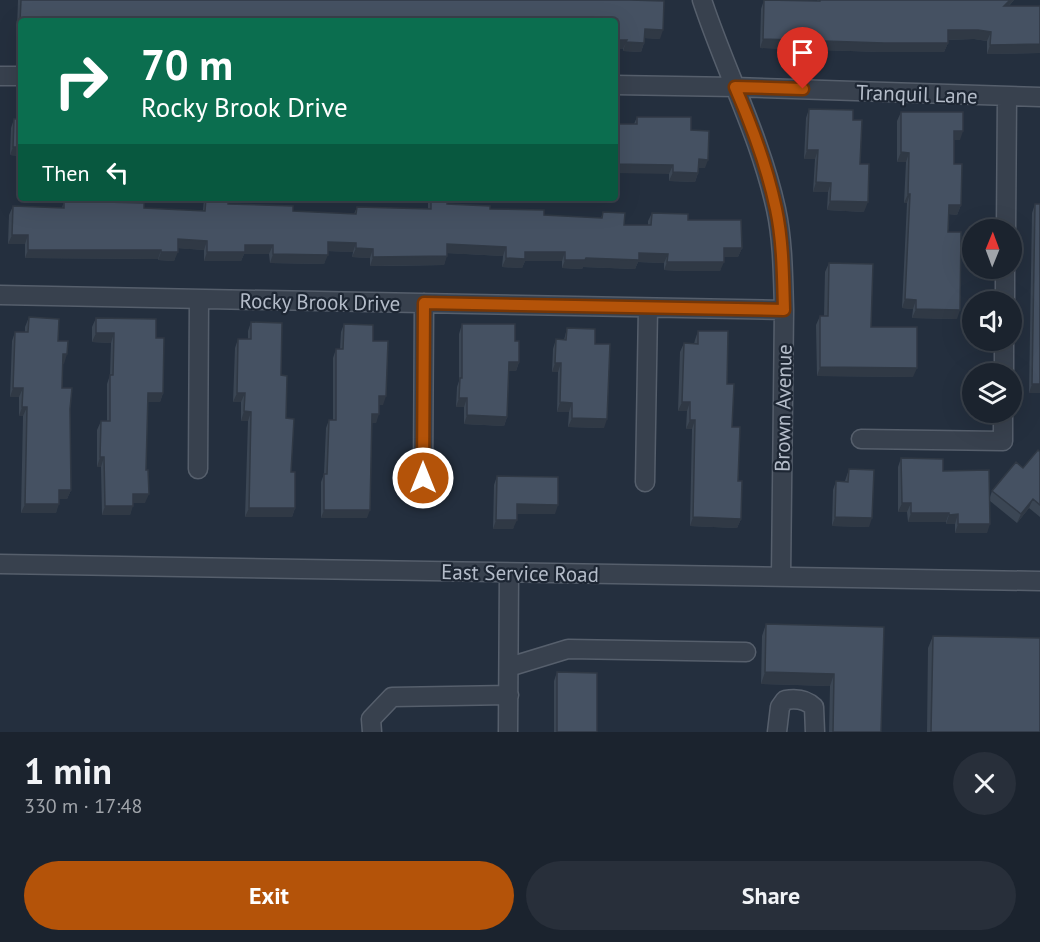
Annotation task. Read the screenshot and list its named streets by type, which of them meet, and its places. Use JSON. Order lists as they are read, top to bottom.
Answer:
{
  "streets": {
    "street": [
      "Tranquil Lane",
      "Rocky Brook Drive",
      "Brown Avenue",
      "East Service Road"
    ]
  },
  "crossings": [
    ["Tranquil Lane", "Brown Avenue"],
    ["Rocky Brook Drive", "Brown Avenue"],
    ["Brown Avenue", "East Service Road"]
  ],
  "north": "top",
  "page": {
    "turn": ["70 m", "Rocky Brook Drive"],
    "then": "Then",
    "heading": ["1 min", "330 m · 17:48"],
    "buttons": ["Exit", "Share"]
  }
}
